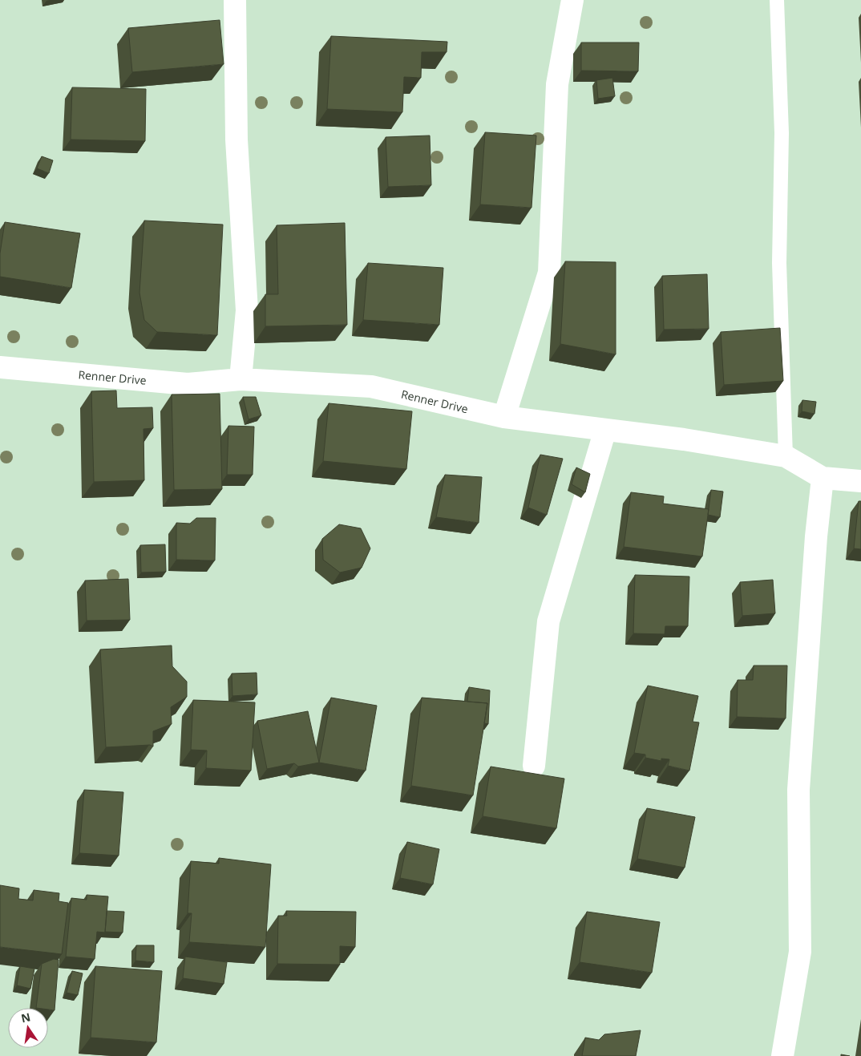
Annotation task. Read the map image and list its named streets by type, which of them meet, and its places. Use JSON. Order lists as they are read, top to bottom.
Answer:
{
  "streets": {
    "street": ["Renner Drive"]
  },
  "north": "top"
}
